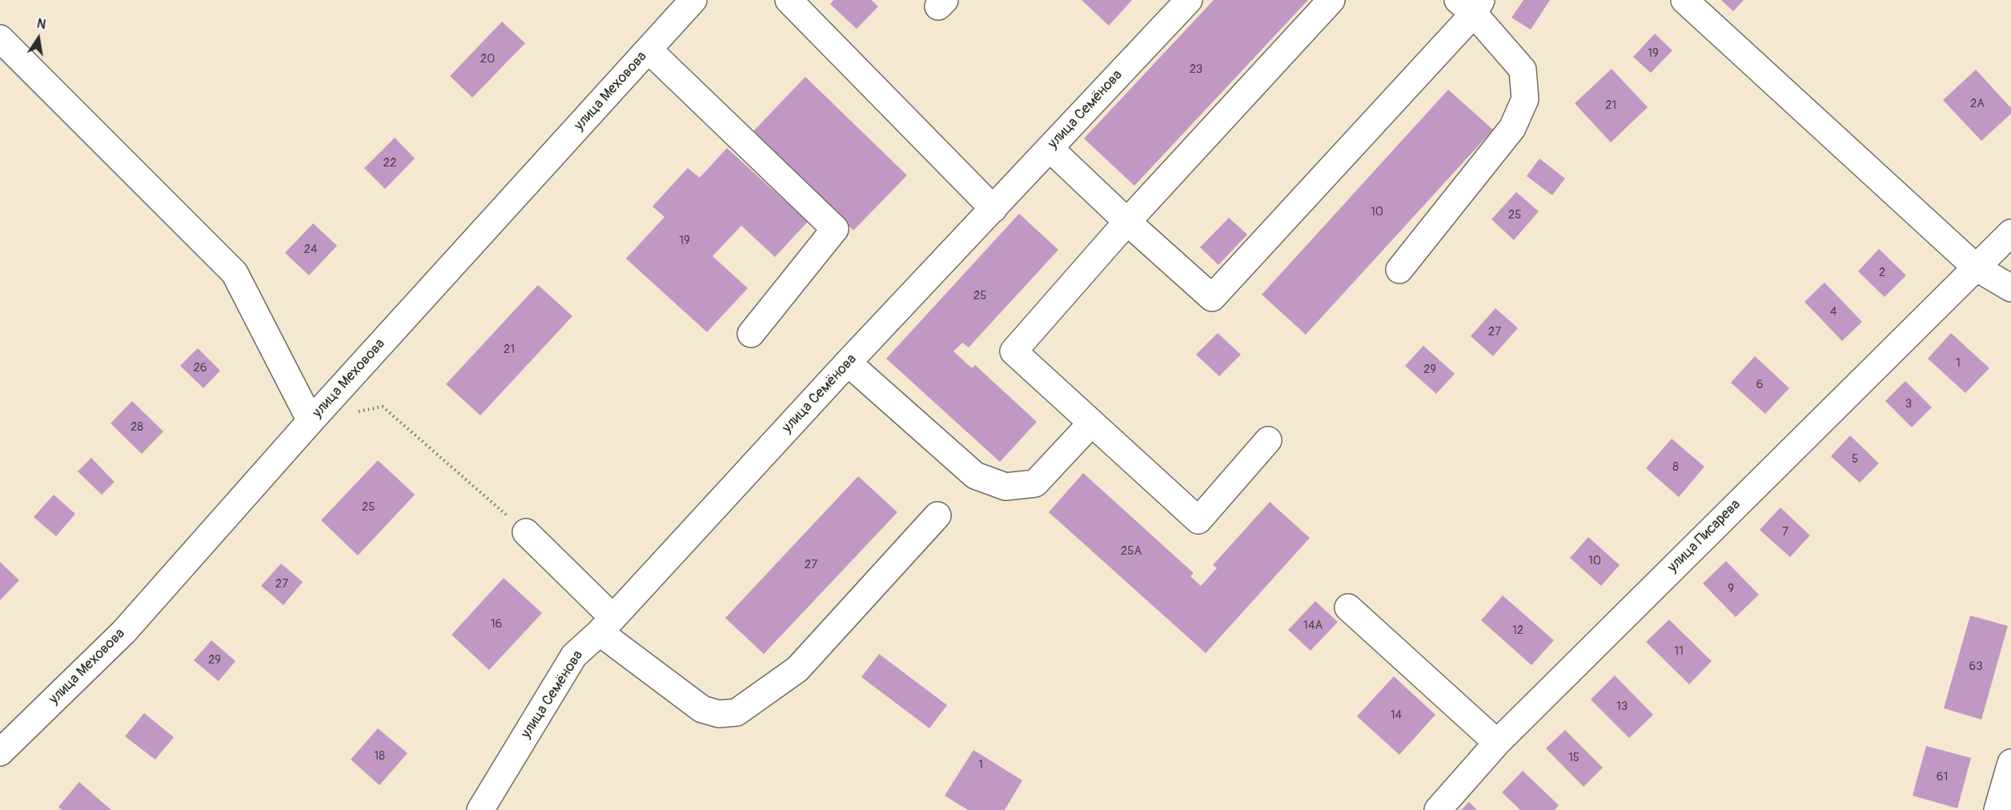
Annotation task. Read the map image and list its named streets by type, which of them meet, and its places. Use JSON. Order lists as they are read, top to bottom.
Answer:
{
  "streets": {
    "street": ["улица Меховова", "улица Семёнова", "улица Писарева"]
  },
  "house_numbers": [
    "19",
    "20",
    "23",
    "2А",
    "21",
    "22",
    "10",
    "25",
    "19",
    "24",
    "2",
    "25",
    "4",
    "27",
    "21",
    "1",
    "26",
    "29",
    "6",
    "3",
    "28",
    "5",
    "8",
    "25",
    "7",
    "25А",
    "10",
    "27",
    "27",
    "9",
    "16",
    "14А",
    "12",
    "11",
    "29",
    "63",
    "13",
    "14",
    "18",
    "15",
    "1",
    "61"
  ],
  "north": "top"
}
